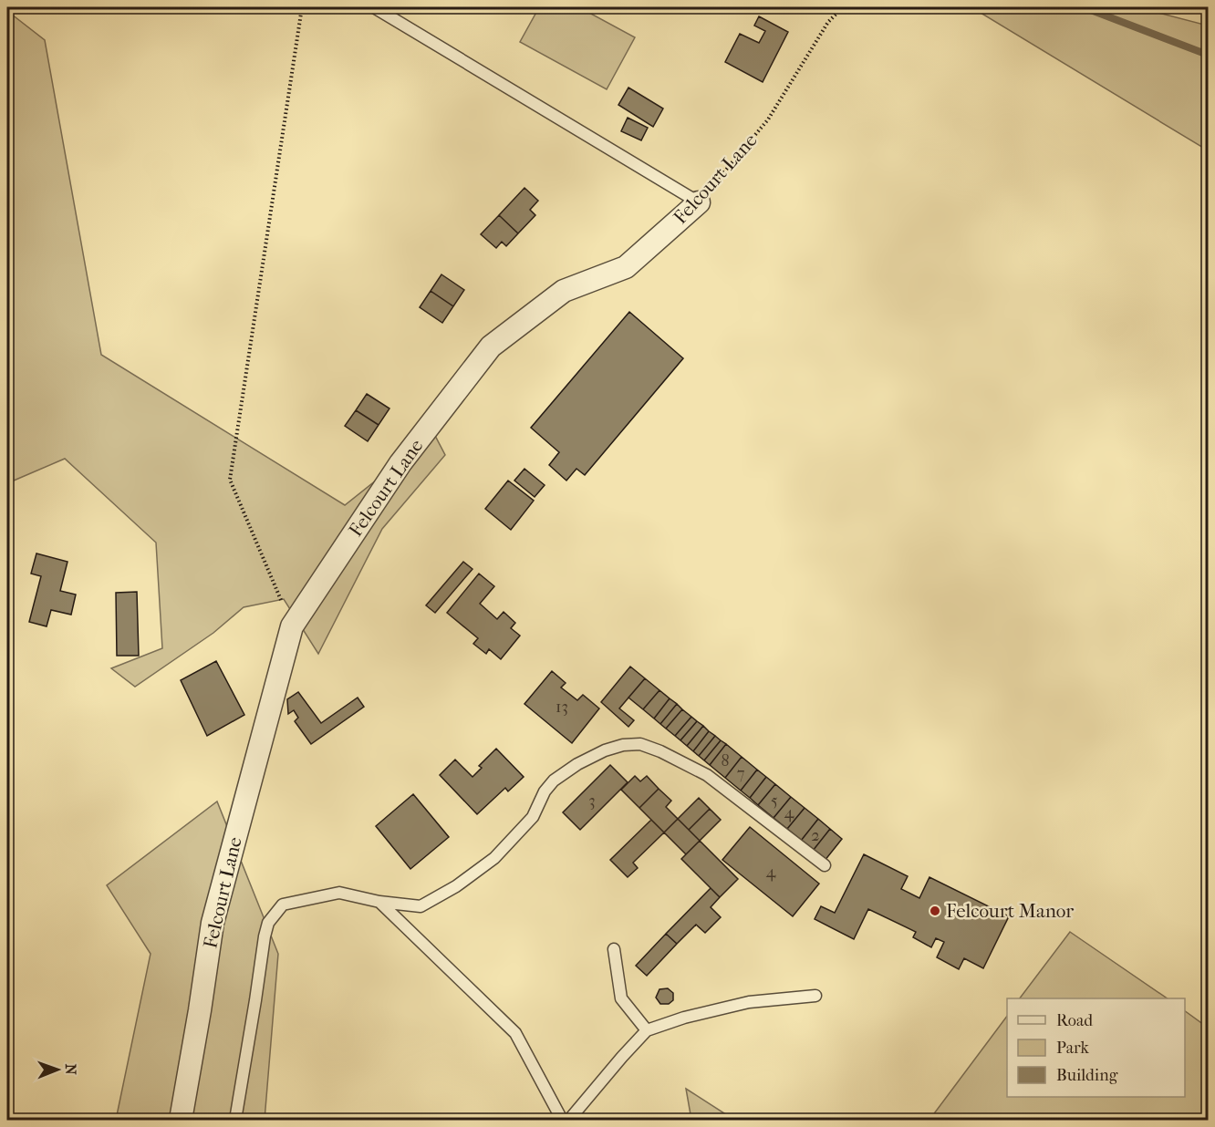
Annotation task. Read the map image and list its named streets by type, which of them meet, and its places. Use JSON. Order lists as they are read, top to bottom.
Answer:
{
  "streets": {
    "street": ["Felcourt Lane"]
  },
  "places": ["Felcourt Manor"],
  "house_numbers": [
    "13",
    "8",
    "7",
    "3",
    "5",
    "4",
    "2",
    "4"
  ],
  "legend": ["Road", "Park", "Building"],
  "north": "right"
}
